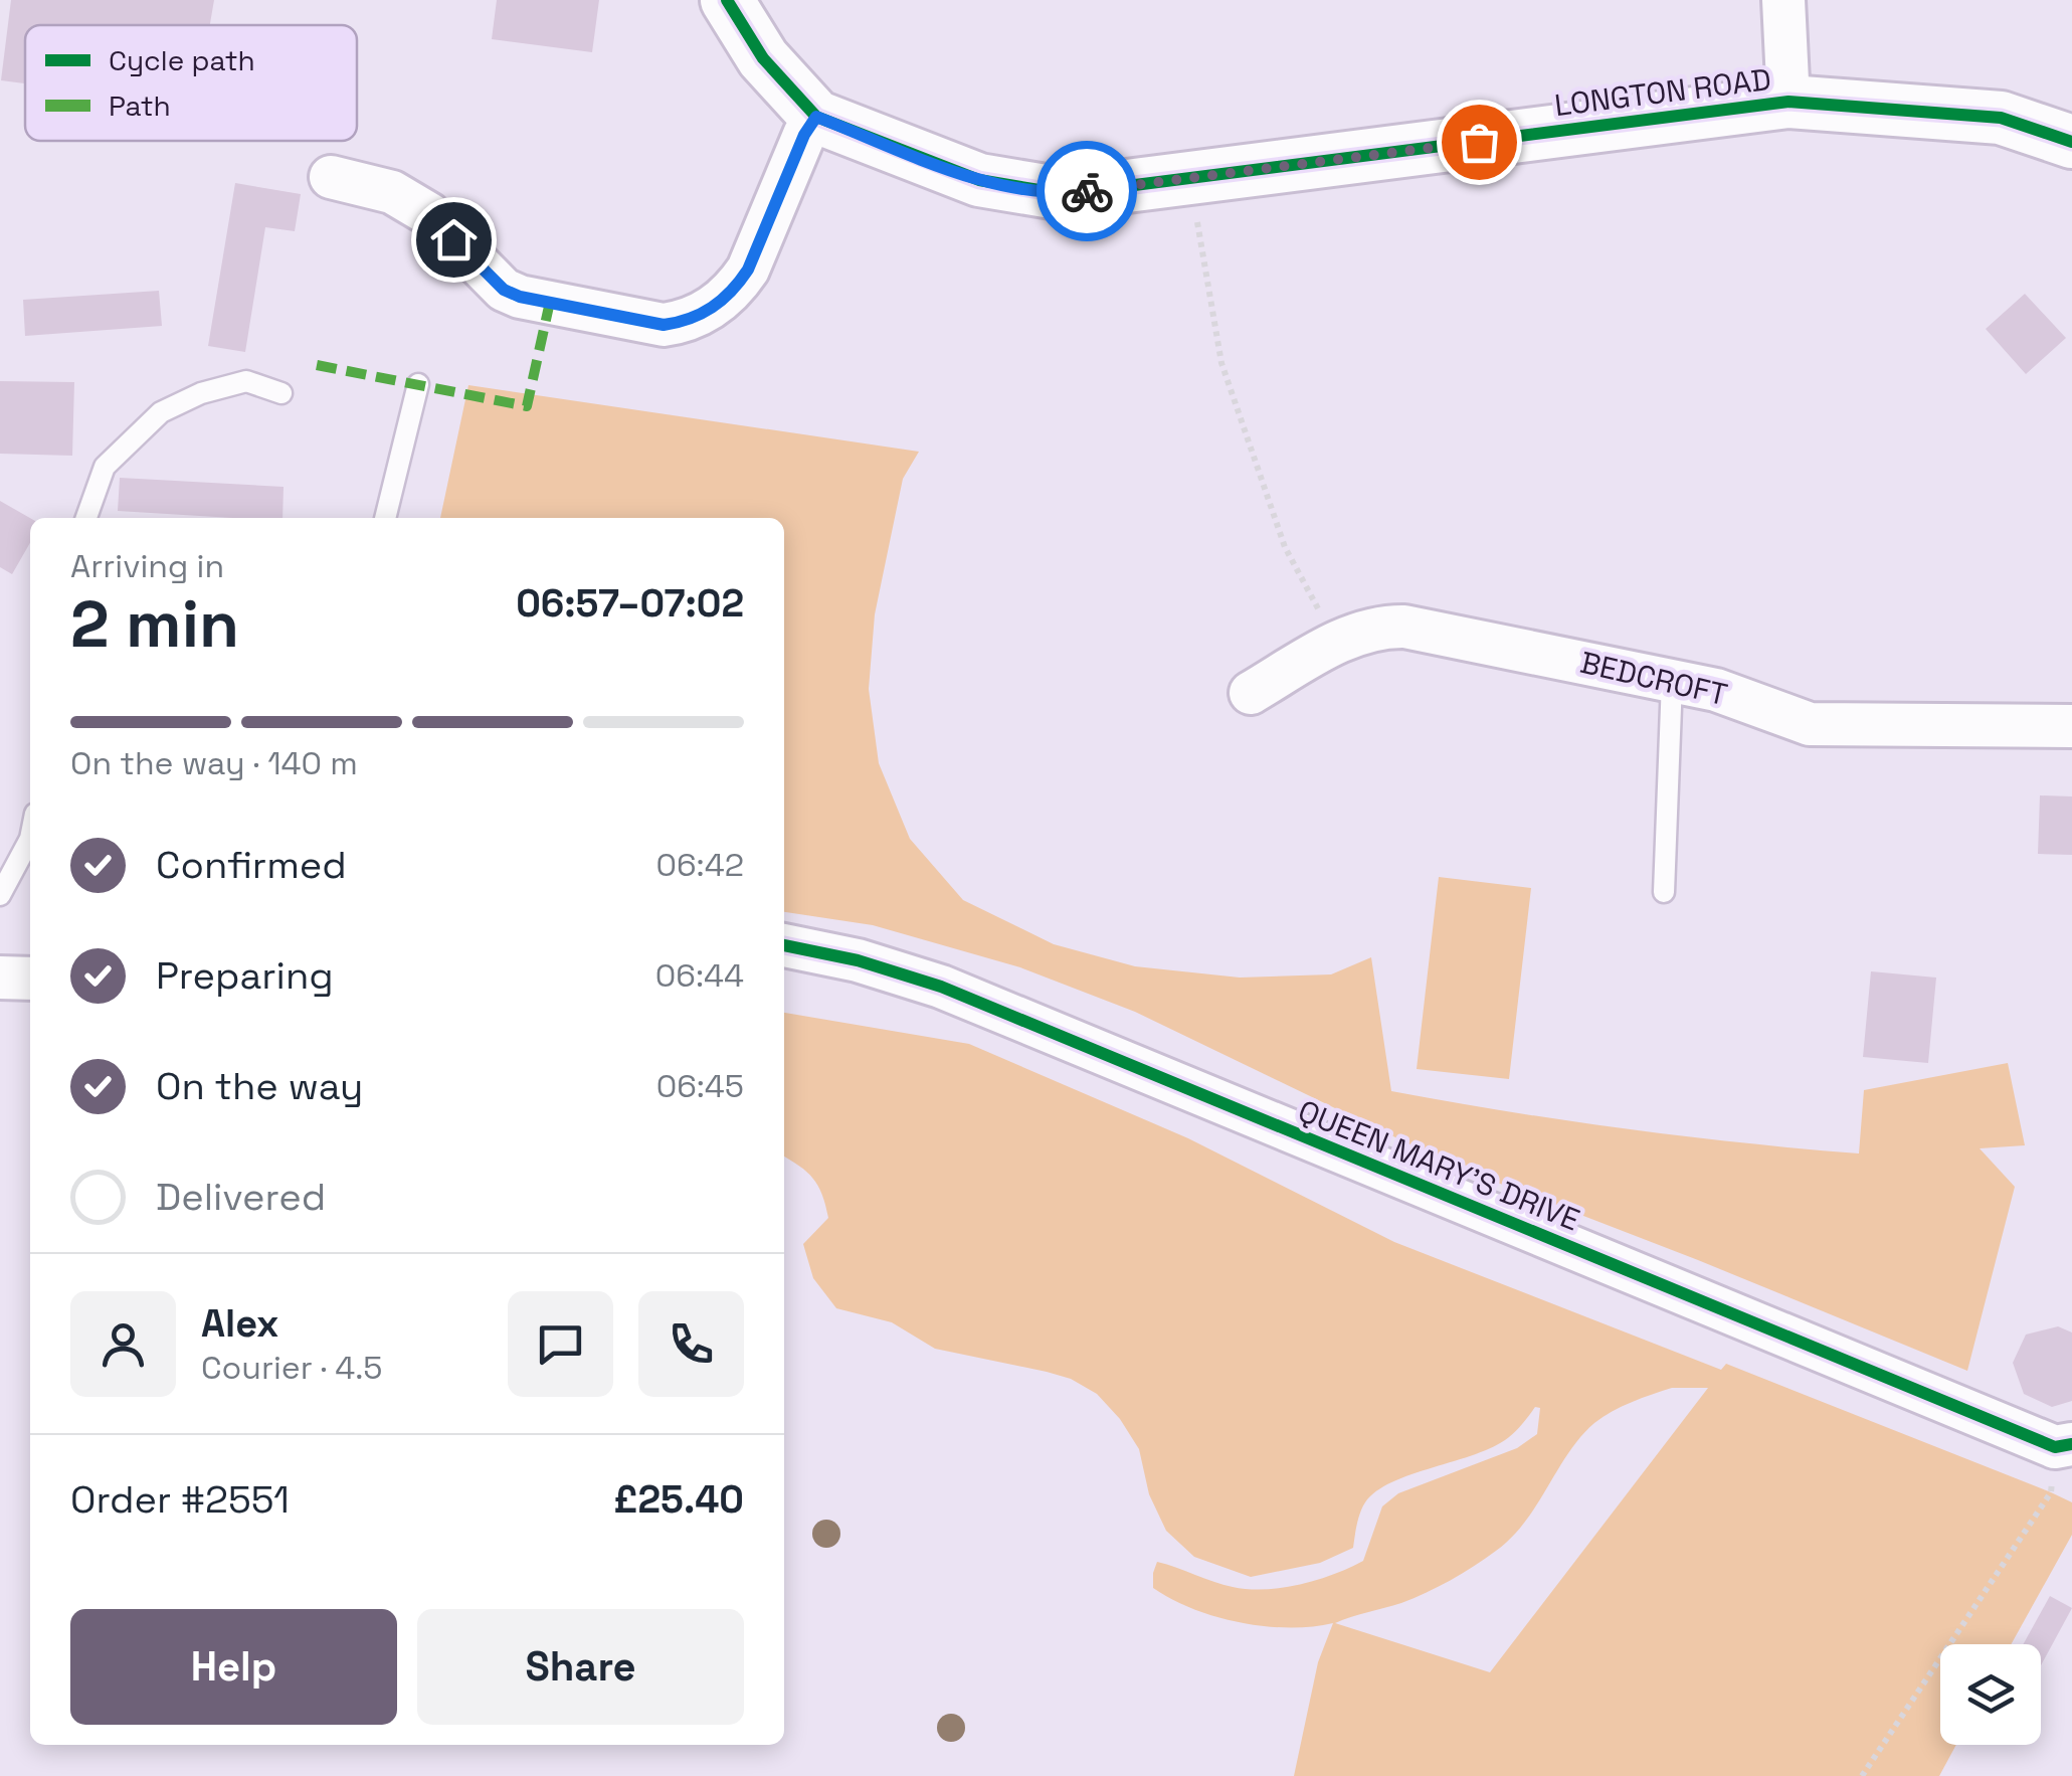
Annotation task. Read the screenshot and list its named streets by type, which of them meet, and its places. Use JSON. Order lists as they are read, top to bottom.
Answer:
{
  "streets": {
    "street": ["LONGTON ROAD", "BEDCROFT", "QUEEN MARY'S DRIVE"]
  },
  "legend": ["Cycle path", "Path"],
  "page": {
    "heading": ["2 min", "Arriving in", "06:57–07:02"],
    "panel": [
      "Alex",
      "Courier · 4.5",
      "Order #2551",
      "£25.40"
    ],
    "bar": "On the way · 140 m",
    "list": [
      ["Confirmed", "06:42"],
      ["Preparing", "06:44"],
      ["On the way", "06:45"],
      "Delivered"
    ],
    "buttons": ["Help", "Share"]
  }
}
